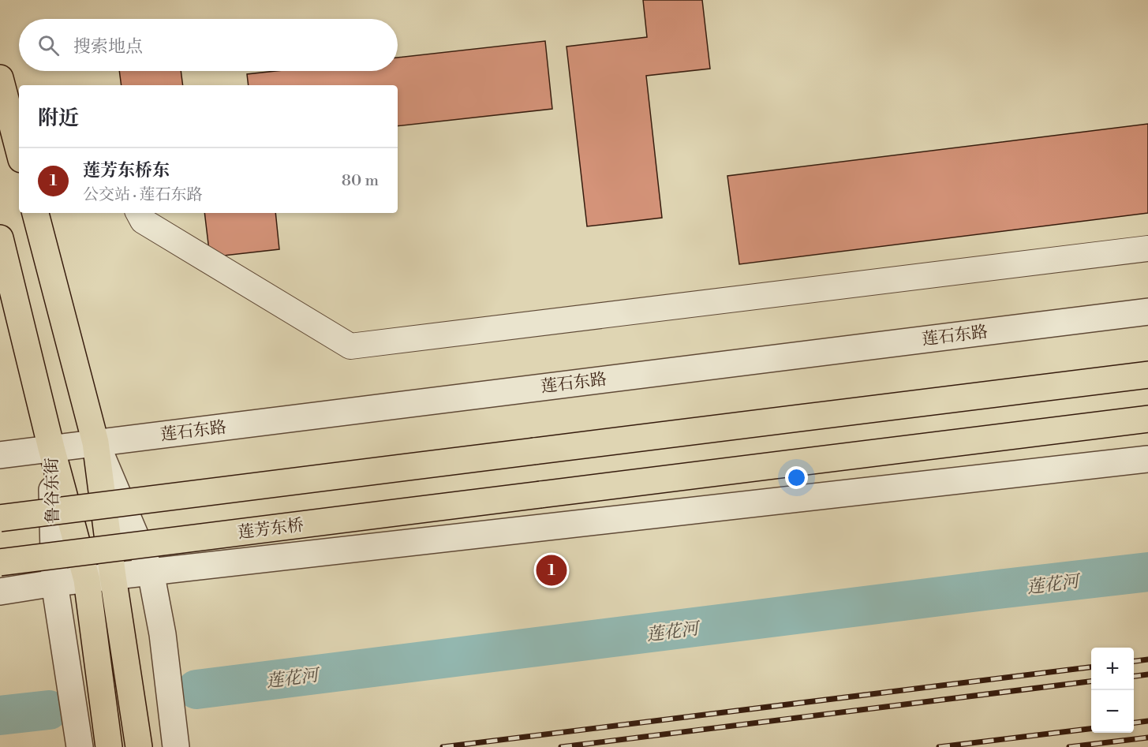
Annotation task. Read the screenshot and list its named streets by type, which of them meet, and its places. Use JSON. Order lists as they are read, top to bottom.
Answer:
{
  "streets": {
    "main road": ["鲁谷东街", "莲芳东桥"],
    "street": ["莲石东路"]
  },
  "crossings": [
    ["莲石东路", "鲁谷东街"]
  ],
  "water": ["莲花河"],
  "page": {
    "search": "搜索地点",
    "heading": "附近",
    "list": [
      {
        "mark": "1",
        "name": "莲芳东桥东",
        "note": "公交站 · 莲石东路",
        "value": "80 m"
      }
    ],
    "pins": "1",
    "map_buttons": ["+", "−"]
  }
}
